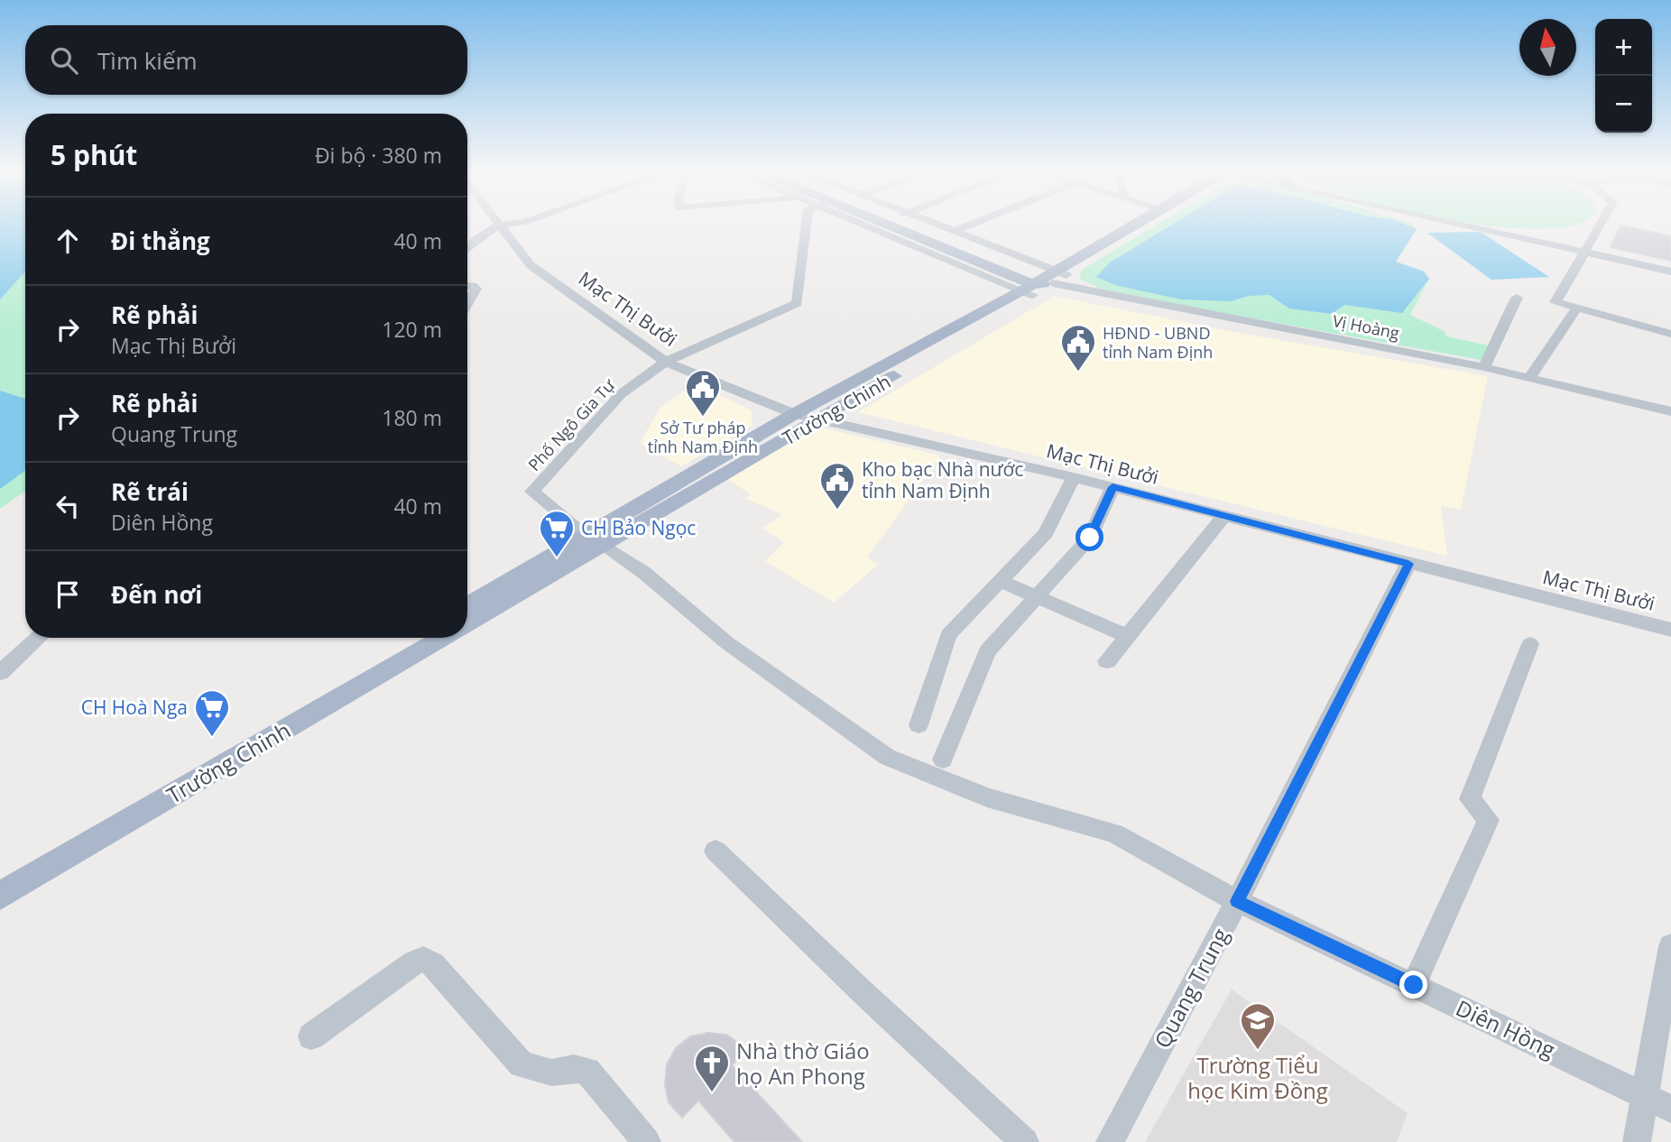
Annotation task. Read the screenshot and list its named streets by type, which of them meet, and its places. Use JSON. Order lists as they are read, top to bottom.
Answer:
{
  "streets": {
    "main road": ["Trường Chinh"],
    "street": [
      "Mạc Thị Bưởi",
      "Vị Hoàng",
      "Phố Ngô Gia Tự",
      "Quang Trung",
      "Diên Hồng"
    ]
  },
  "crossings": [
    ["Mạc Thị Bưởi", "Trường Chinh"],
    ["Mạc Thị Bưởi", "Phố Ngô Gia Tự"],
    ["Mạc Thị Bưởi", "Quang Trung"],
    ["Vị Hoàng", "Trường Chinh"],
    ["Trường Chinh", "Phố Ngô Gia Tự"],
    ["Trường Chinh", "Diên Hồng"],
    ["Phố Ngô Gia Tự", "Diên Hồng"],
    ["Quang Trung", "Diên Hồng"]
  ],
  "places": {
    "public building": ["HĐND - UBND tỉnh Nam Định", "Sở Tư pháp tỉnh Nam Định", "Kho bạc Nhà nước tỉnh Nam Định"],
    "supermarket": ["CH Bảo Ngọc", "CH Hoà Nga"],
    "school or university": ["Trường Tiểu học Kim Đồng"],
    "church": ["Nhà thờ Giáo họ An Phong"]
  },
  "north": "top",
  "page": {
    "map_buttons": ["+", "−"],
    "search": "Tìm kiếm",
    "heading": ["5 phút", "Đi bộ · 380 m"],
    "list": [
      ["Đi thẳng", "40 m"],
      ["Rẽ phải", "Mạc Thị Bưởi", "120 m"],
      ["Rẽ phải", "Quang Trung", "180 m"],
      ["Rẽ trái", "Diên Hồng", "40 m"],
      "Đến nơi"
    ]
  }
}
